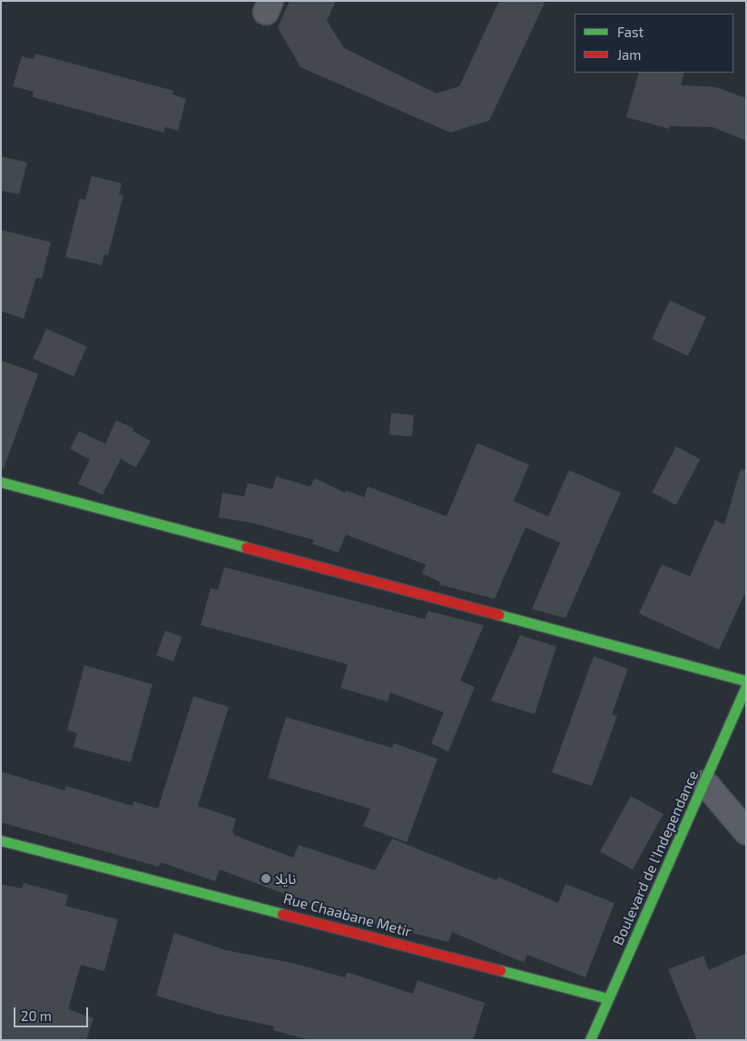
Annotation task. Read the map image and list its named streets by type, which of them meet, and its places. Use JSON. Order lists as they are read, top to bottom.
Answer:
{
  "streets": {
    "street": ["Boulevard de l'Independance", "Rue Chaabane Metir"]
  },
  "crossings": [
    ["Boulevard de l'Independance", "Rue Chaabane Metir"]
  ],
  "places": ["نايلا"],
  "legend": ["Fast", "Jam"],
  "scale_bar": "20 m"
}
